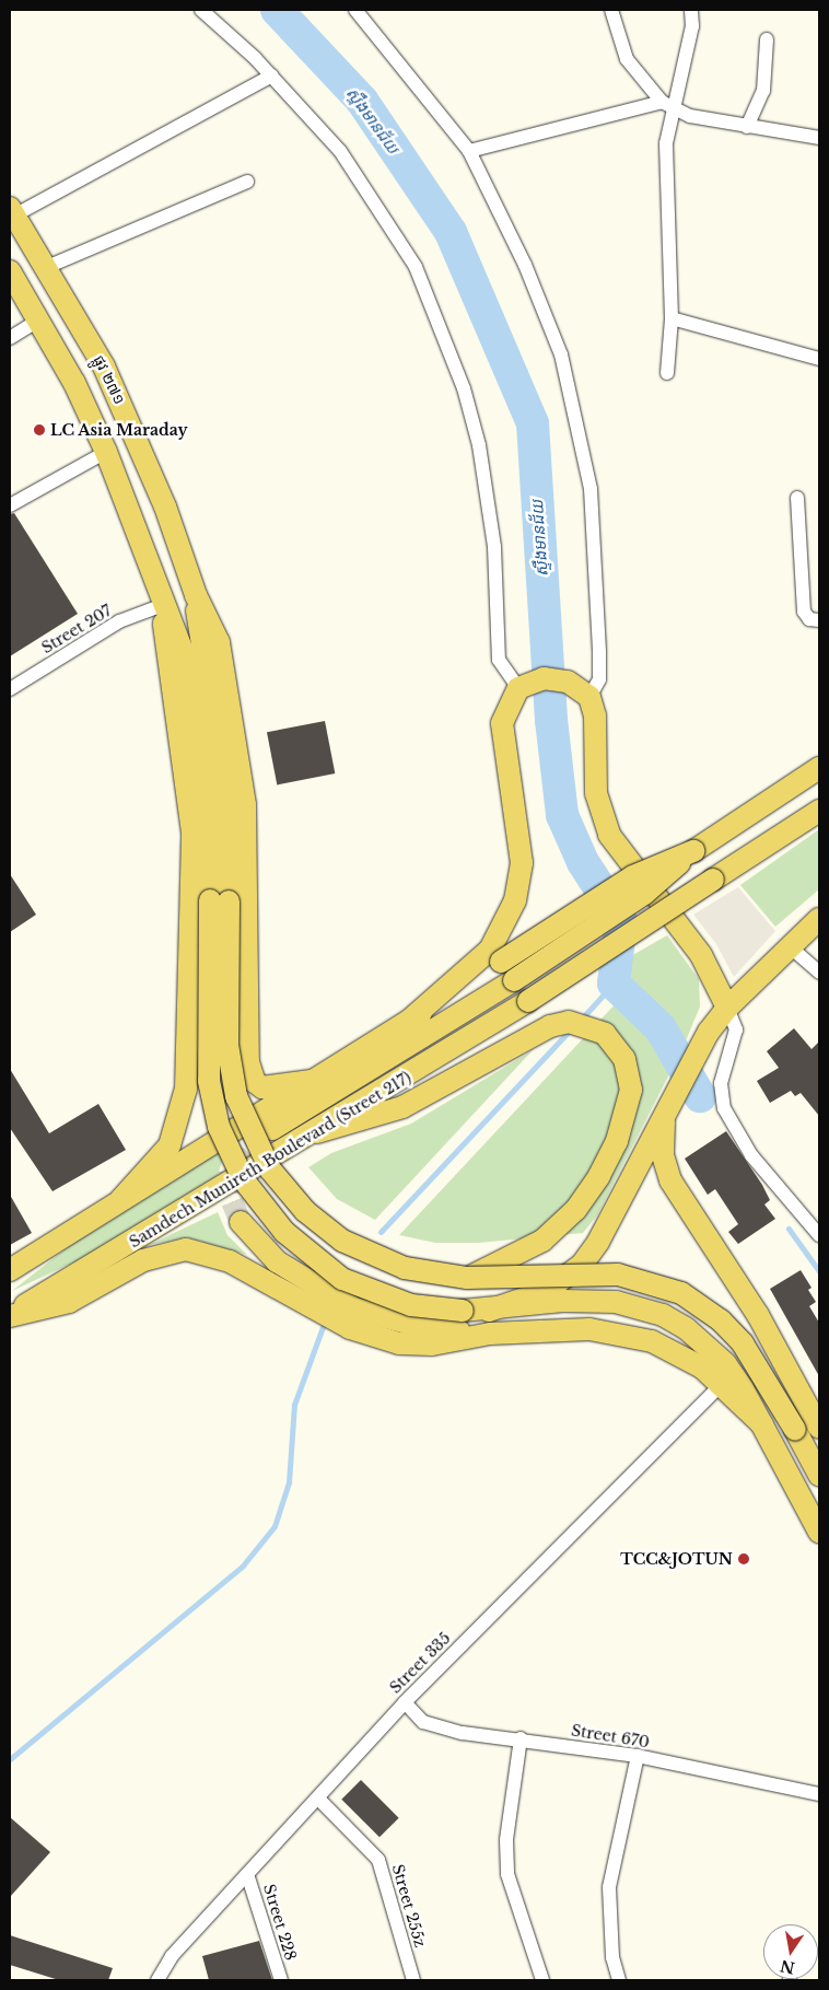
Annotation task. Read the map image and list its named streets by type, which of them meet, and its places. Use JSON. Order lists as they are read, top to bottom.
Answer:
{
  "streets": {
    "main road": ["ផ្លូវ ២៧១", "Samdech Munireth Boulevard (Street 217)"],
    "street": [
      "Street 207",
      "Street 335",
      "Street 670",
      "Street 255z",
      "Street 228"
    ]
  },
  "crossings": [
    ["Street 335", "Street 670"],
    ["Street 335", "Street 255z"],
    ["Street 335", "Street 228"]
  ],
  "water": ["ស្ទឹងមានជ័យ"],
  "places": ["LC Asia Maraday", "TCC&JOTUN"],
  "north": "bottom"
}
